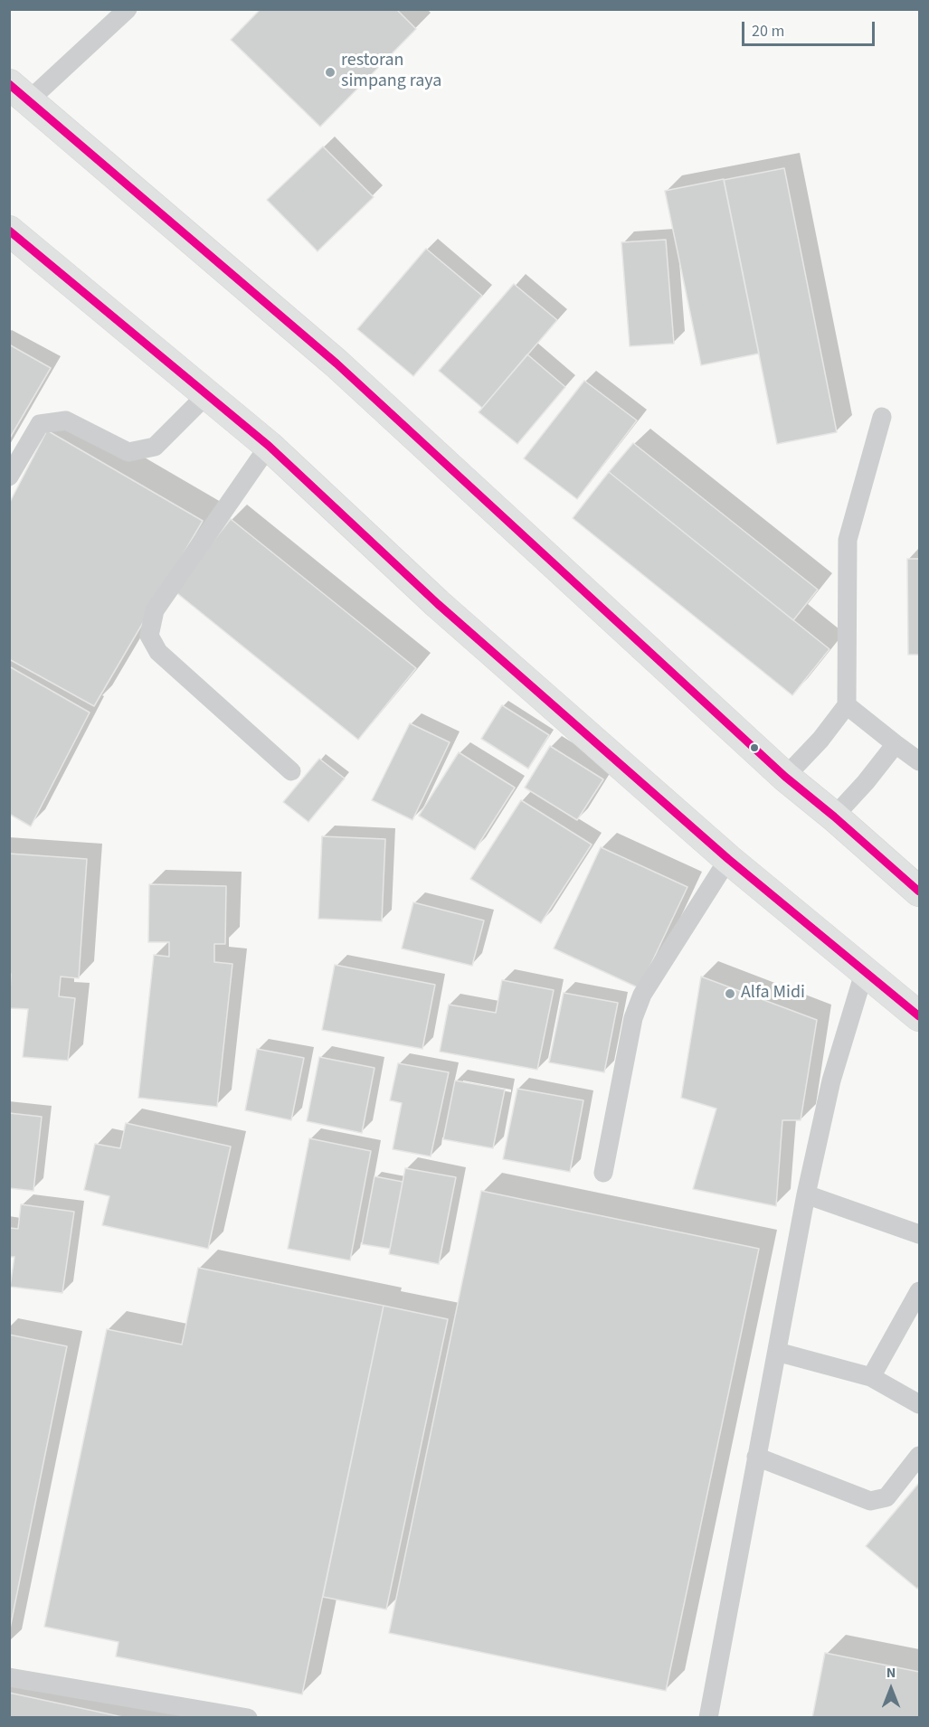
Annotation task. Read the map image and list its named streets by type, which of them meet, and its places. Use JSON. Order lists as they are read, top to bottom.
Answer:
{
  "places": ["restoran simpang raya", "Alfa Midi"],
  "scale_bar": "20 m",
  "north": "top"
}
